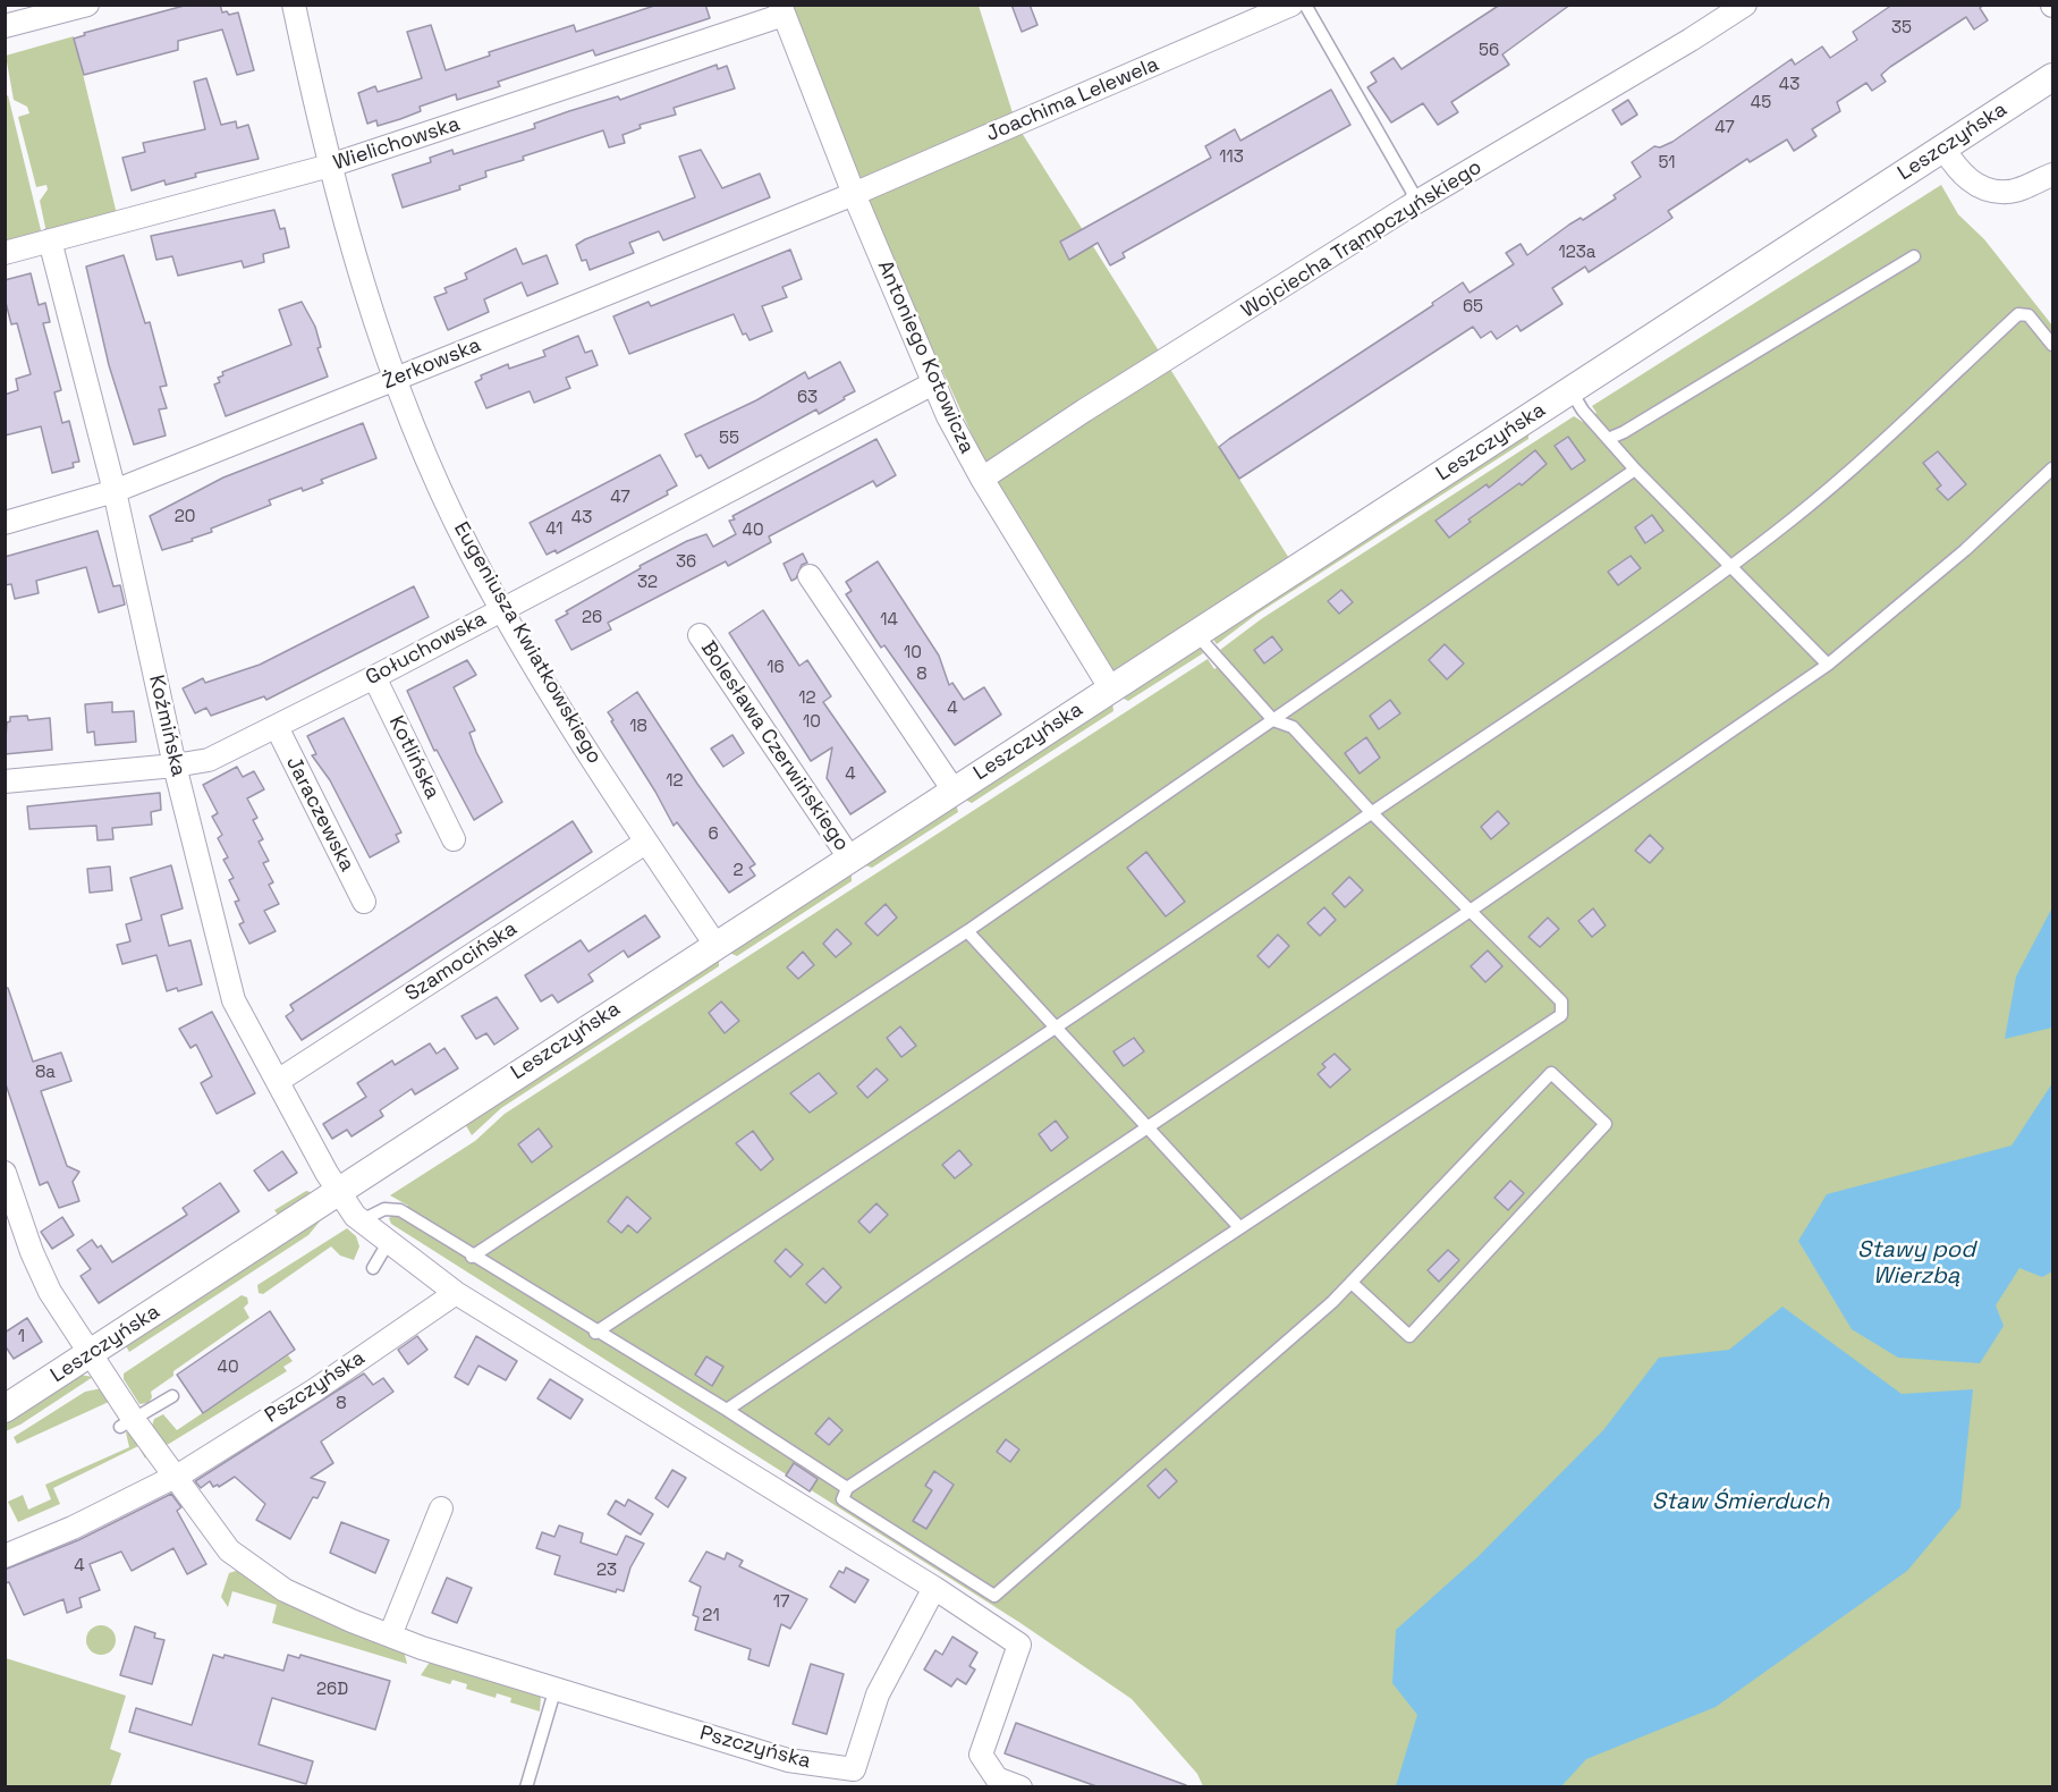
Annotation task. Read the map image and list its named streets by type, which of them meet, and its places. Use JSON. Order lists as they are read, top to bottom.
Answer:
{
  "streets": {
    "street": [
      "Joachima Lelewela",
      "Leszczyńska",
      "Wielichowska",
      "Wojciecha Trąmpczyńskiego",
      "Antoniego Kotowicza",
      "Żerkowska",
      "Eugeniusza Kwiatkowskiego",
      "Gołuchowska",
      "Koźmińska",
      "Bolesława Czerwińskiego",
      "Kotlińska",
      "Jaraczewska",
      "Szamocińska",
      "Pszczyńska"
    ]
  },
  "crossings": [
    ["Joachima Lelewela", "Antoniego Kotowicza"],
    ["Joachima Lelewela", "Żerkowska"],
    ["Leszczyńska", "Antoniego Kotowicza"],
    ["Leszczyńska", "Eugeniusza Kwiatkowskiego"],
    ["Leszczyńska", "Koźmińska"],
    ["Leszczyńska", "Bolesława Czerwińskiego"],
    ["Leszczyńska", "Pszczyńska"],
    ["Wielichowska", "Antoniego Kotowicza"],
    ["Wielichowska", "Eugeniusza Kwiatkowskiego"],
    ["Wielichowska", "Koźmińska"],
    ["Wojciecha Trąmpczyńskiego", "Antoniego Kotowicza"],
    ["Antoniego Kotowicza", "Żerkowska"],
    ["Antoniego Kotowicza", "Gołuchowska"],
    ["Żerkowska", "Eugeniusza Kwiatkowskiego"],
    ["Żerkowska", "Koźmińska"],
    ["Eugeniusza Kwiatkowskiego", "Gołuchowska"],
    ["Eugeniusza Kwiatkowskiego", "Szamocińska"],
    ["Gołuchowska", "Koźmińska"],
    ["Gołuchowska", "Kotlińska"],
    ["Gołuchowska", "Jaraczewska"],
    ["Koźmińska", "Szamocińska"]
  ],
  "water": ["Stawy pod Wierzbą", "Staw Śmierduch"],
  "house_numbers": [
    "35",
    "56",
    "43",
    "45",
    "47",
    "113",
    "51",
    "123a",
    "65",
    "63",
    "55",
    "47",
    "20",
    "43",
    "41",
    "40",
    "36",
    "32",
    "26",
    "14",
    "10",
    "16",
    "8",
    "12",
    "4",
    "10",
    "18",
    "4",
    "12",
    "6",
    "2",
    "8a",
    "1",
    "40",
    "8",
    "4",
    "23",
    "17",
    "21",
    "26D"
  ]
}
